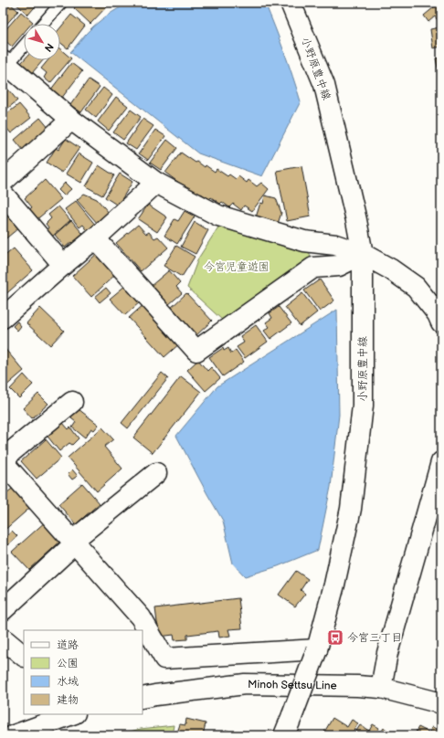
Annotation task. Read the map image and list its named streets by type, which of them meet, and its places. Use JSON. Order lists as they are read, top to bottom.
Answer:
{
  "streets": {
    "street": ["小野原豊中線", "Minoh Settsu Line"]
  },
  "parks": ["今宮児童遊園"],
  "places": {
    "bus stop": ["今宮三丁目"]
  },
  "legend": [
    "道路",
    "公園",
    "水域",
    "建物"
  ],
  "north": "bottom right"
}
